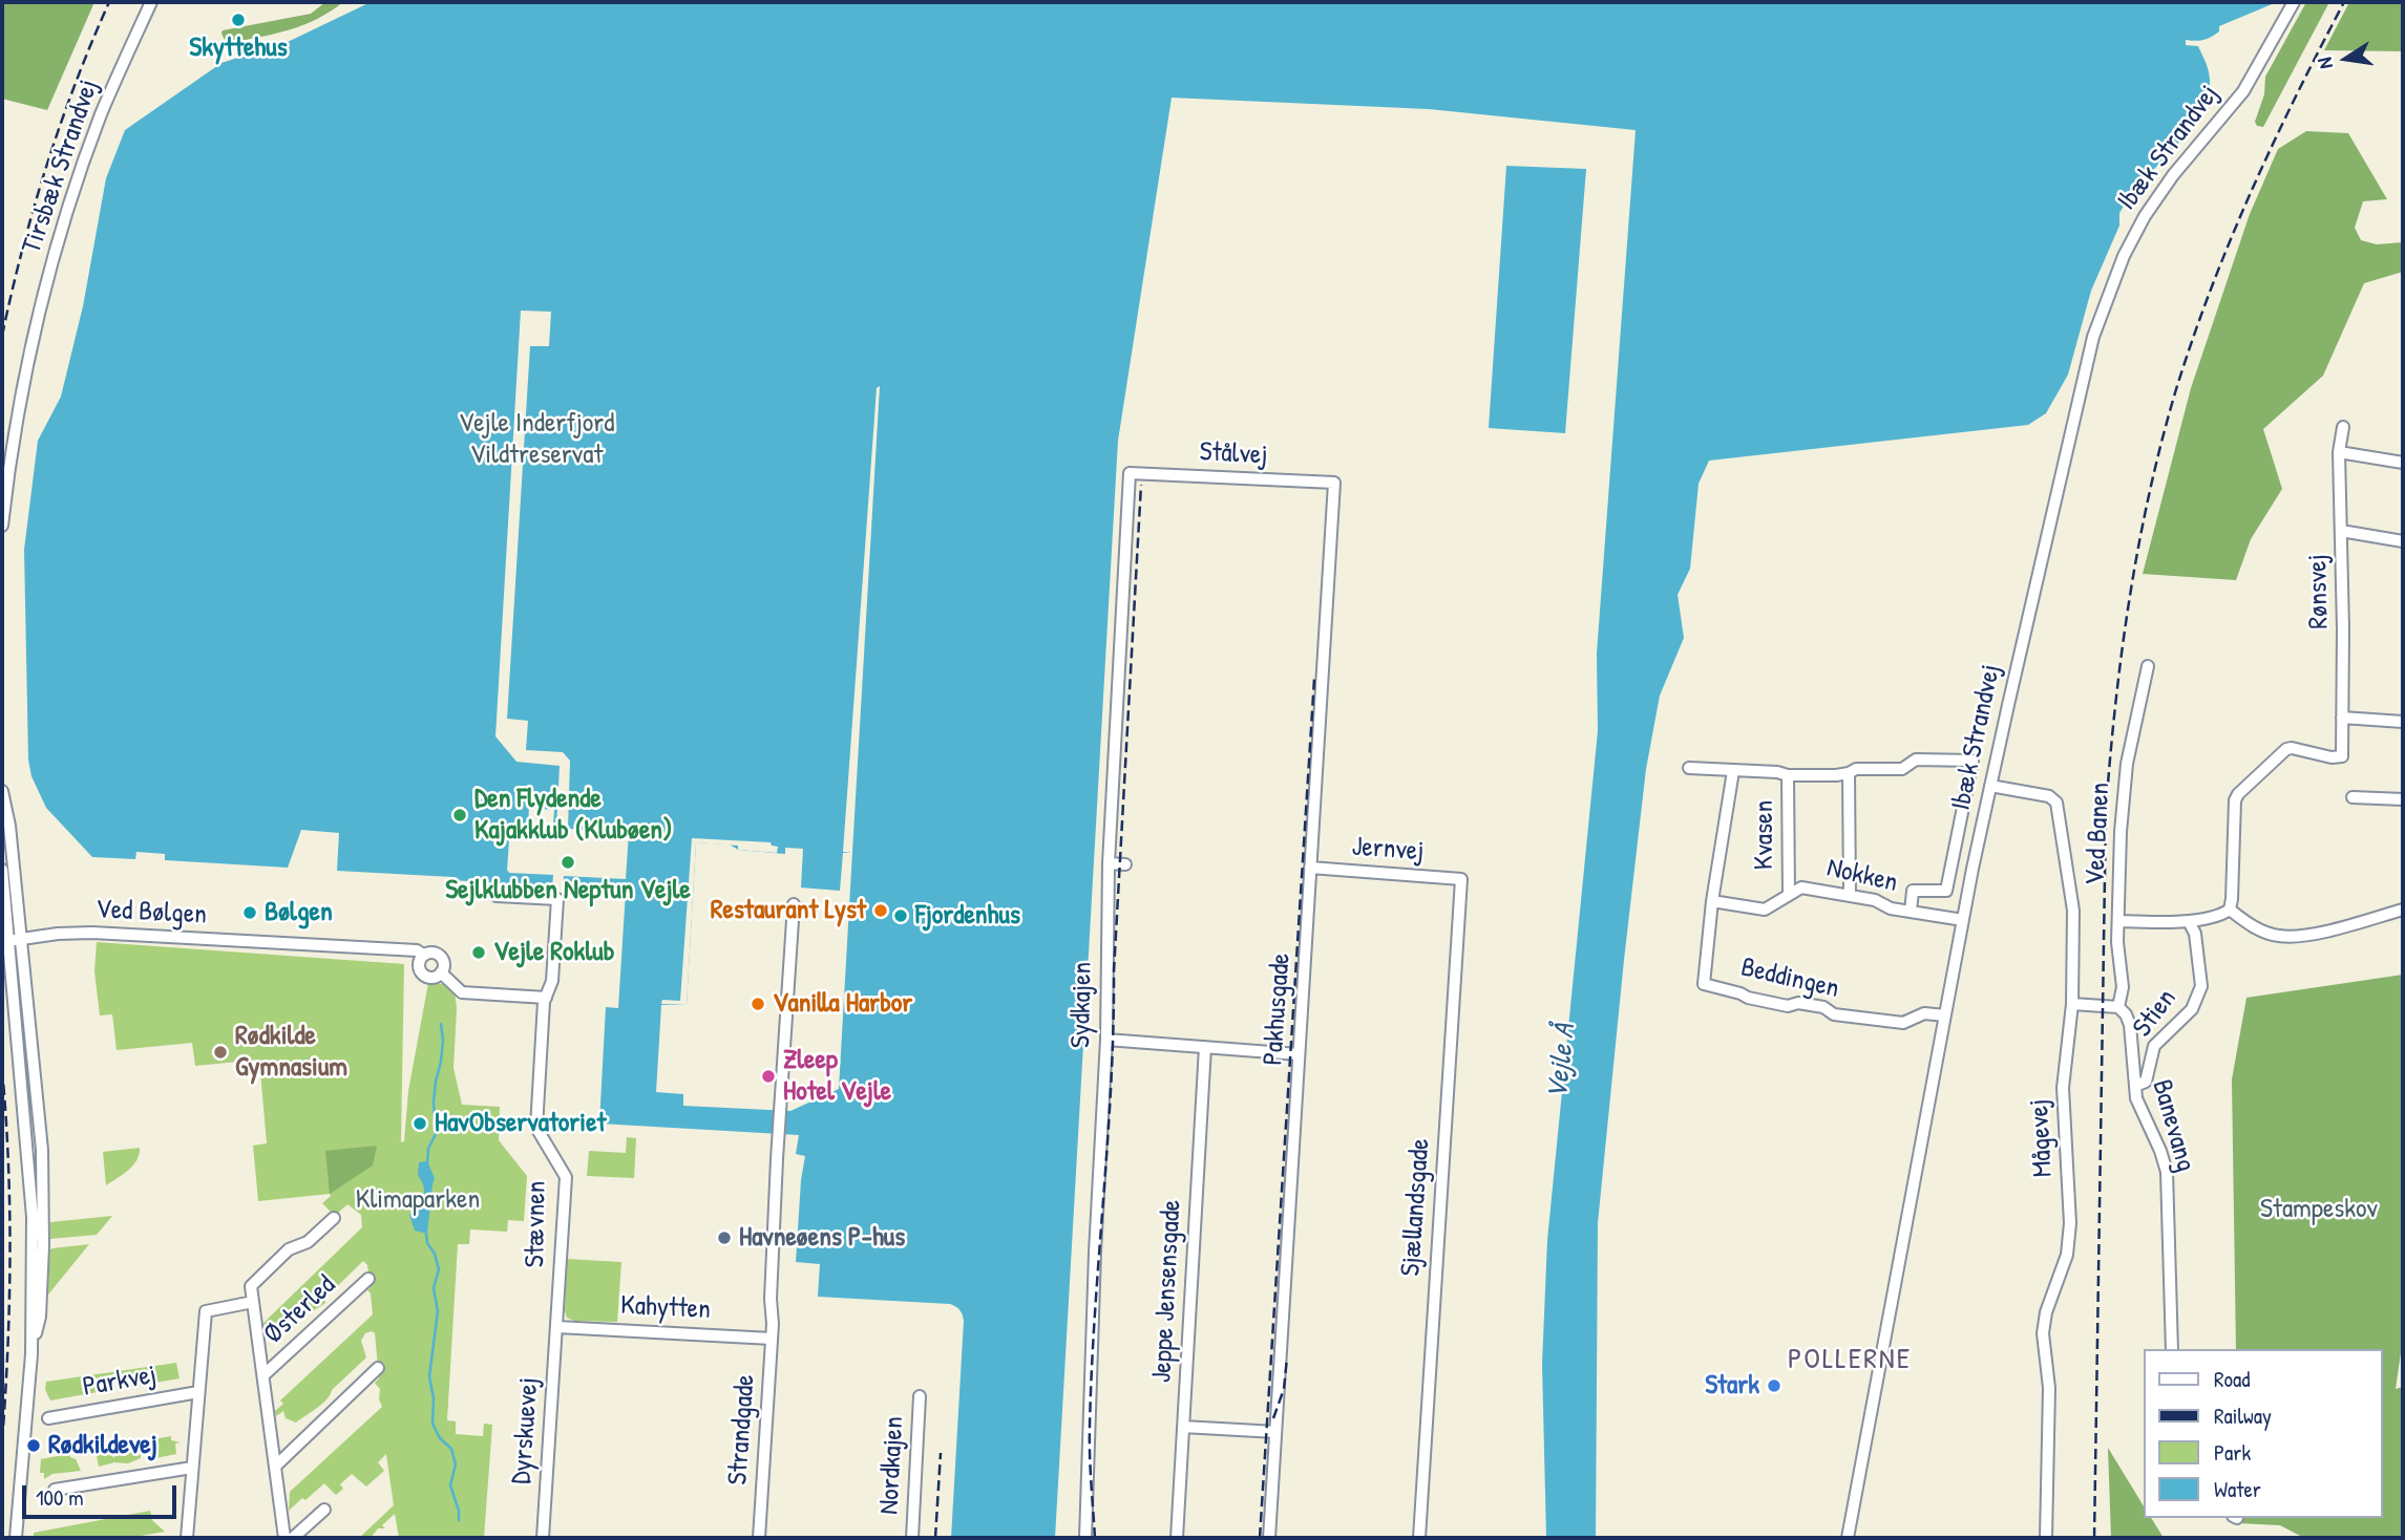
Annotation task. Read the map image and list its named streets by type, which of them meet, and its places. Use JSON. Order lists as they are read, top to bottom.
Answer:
{
  "streets": {
    "street": [
      "Ibæk Strandvej",
      "Tirsbæk Strandvej",
      "Stålvej",
      "Rønsvej",
      "Ved Banen",
      "Kvasen",
      "Jernvej",
      "Nokken",
      "Ved Bølgen",
      "Beddingen",
      "Sydkajen",
      "Pakhusgade",
      "Stien",
      "Banevang",
      "Mågevej",
      "Sjællandsgade",
      "Stævnen",
      "Jeppe Jensensgade",
      "Kahytten",
      "Østerled",
      "Parkvej",
      "Strandgade",
      "Dyrskuevej",
      "Nordkajen"
    ]
  },
  "crossings": [
    ["Ibæk Strandvej", "Nokken"],
    ["Ibæk Strandvej", "Beddingen"],
    ["Ibæk Strandvej", "Mågevej"],
    ["Stålvej", "Sydkajen"],
    ["Stålvej", "Pakhusgade"],
    ["Ved Banen", "Banevang"],
    ["Kvasen", "Nokken"],
    ["Kvasen", "Beddingen"],
    ["Jernvej", "Pakhusgade"],
    ["Jernvej", "Sjællandsgade"],
    ["Nokken", "Beddingen"],
    ["Stien", "Banevang"],
    ["Stævnen", "Kahytten"],
    ["Stævnen", "Dyrskuevej"],
    ["Kahytten", "Strandgade"],
    ["Kahytten", "Dyrskuevej"],
    ["Østerled", "Parkvej"]
  ],
  "districts": ["POLLERNE"],
  "water": ["Vejle Å"],
  "parks": ["Vejle Inderfjord Vildtreservat", "Klimaparken", "Stampeskov"],
  "places": [
    "Skyttehus",
    "Den Flydende Kajakklub (Klubøen)",
    "Sejlklubben Neptun Vejle",
    "Restaurant Lyst",
    "Bølgen",
    "Fjordenhus",
    "Vejle Roklub",
    "Vanilla Harbor",
    "Rødkilde Gymnasium",
    "Zleep Hotel Vejle",
    "HavObservatoriet",
    "Havneøens P-hus",
    "Stark",
    "Rødkildevej"
  ],
  "legend": [
    "Road",
    "Railway",
    "Park",
    "Water"
  ],
  "scale_bar": "100 m",
  "north": "left"
}
